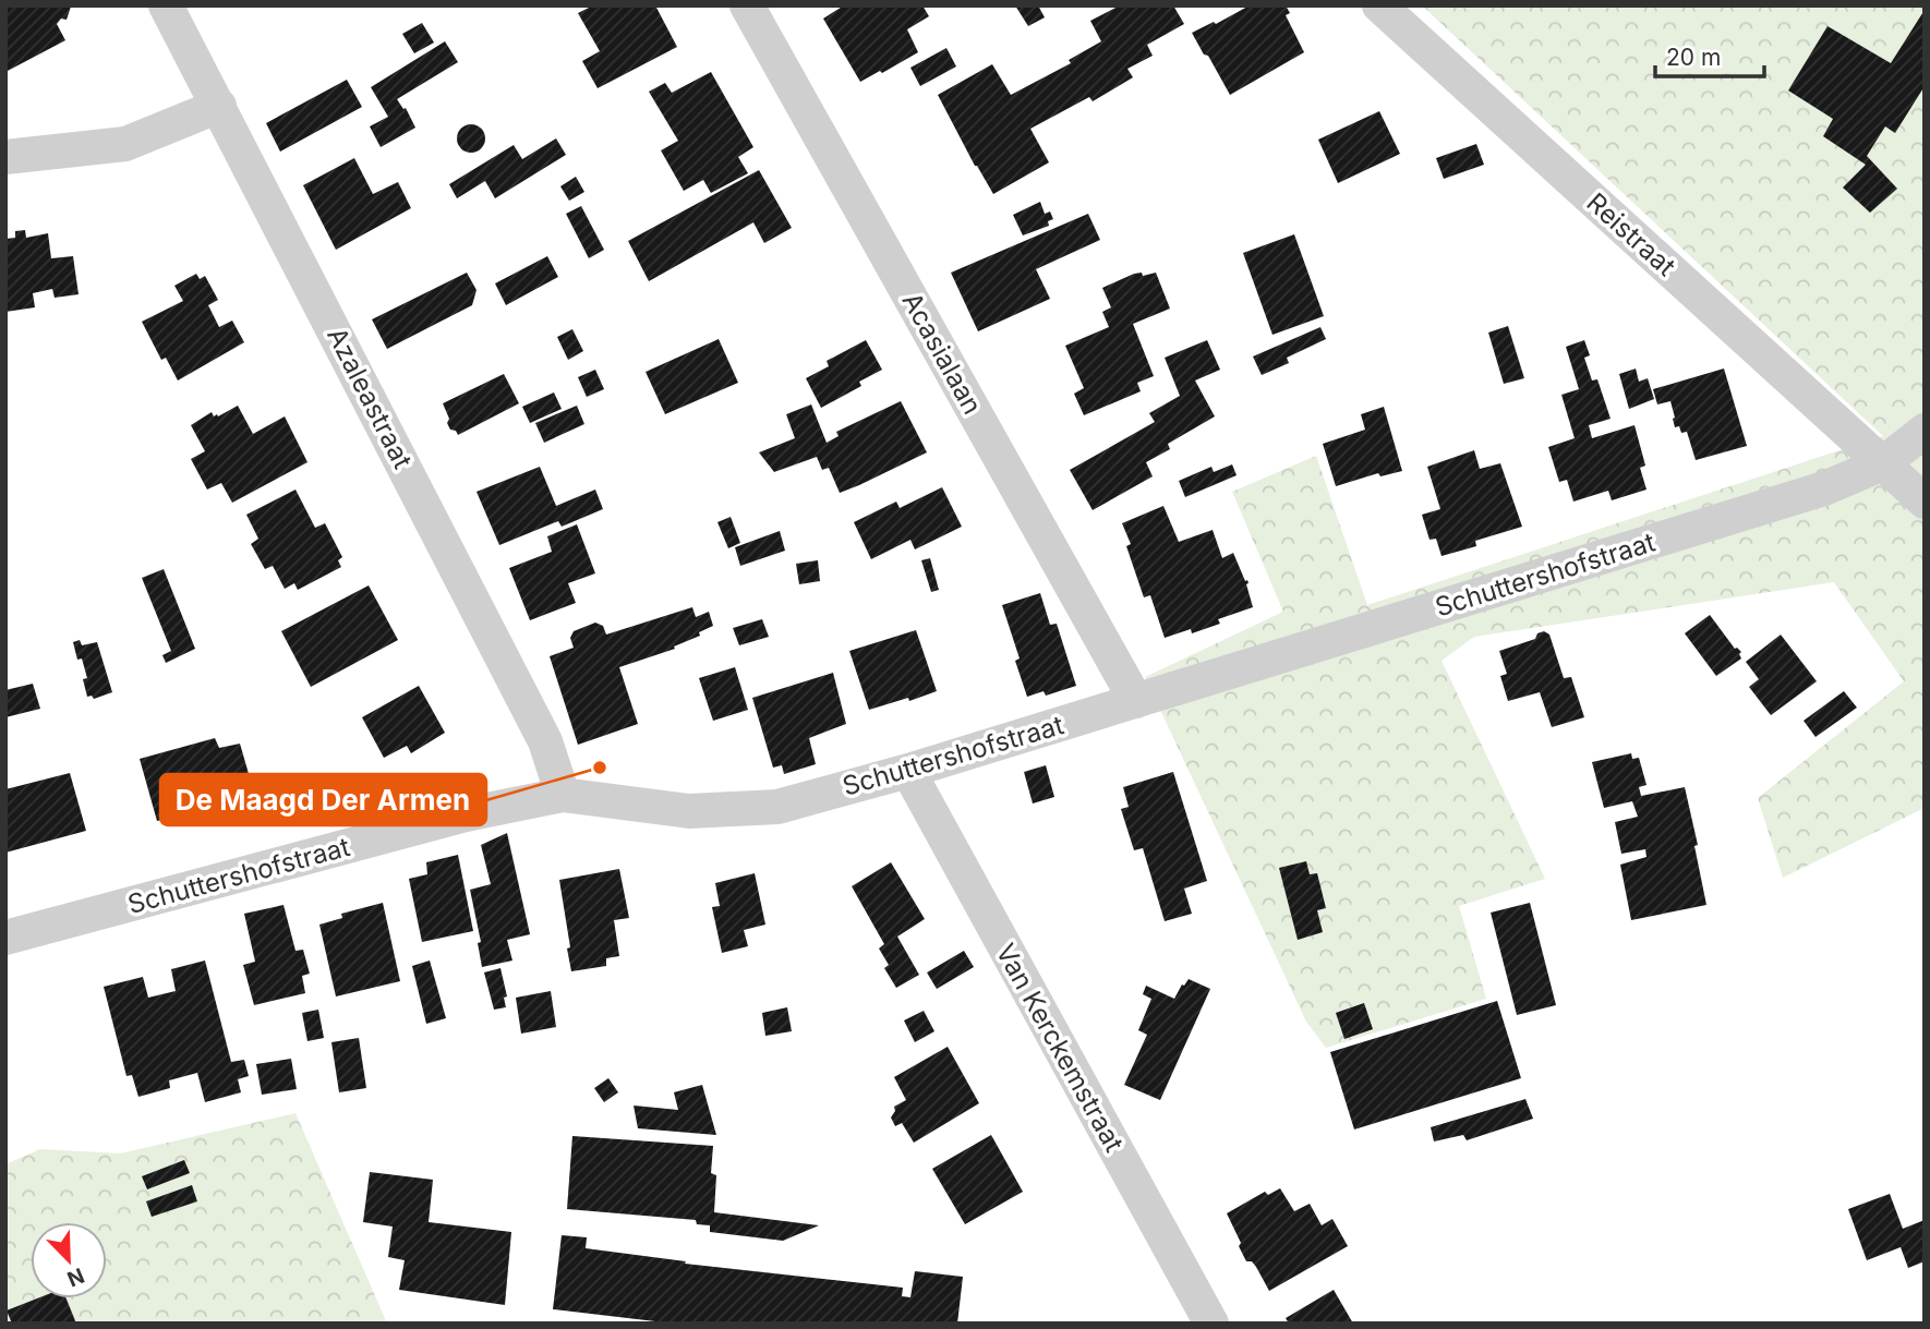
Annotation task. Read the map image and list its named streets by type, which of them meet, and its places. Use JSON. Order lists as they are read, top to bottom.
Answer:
{
  "streets": {
    "street": [
      "Reistraat",
      "Acasialaan",
      "Azaleastraat",
      "Schuttershofstraat",
      "Van Kerckemstraat"
    ]
  },
  "crossings": [
    ["Reistraat", "Schuttershofstraat"],
    ["Acasialaan", "Schuttershofstraat"],
    ["Azaleastraat", "Schuttershofstraat"],
    ["Schuttershofstraat", "Van Kerckemstraat"]
  ],
  "places": ["De Maagd Der Armen"],
  "scale_bar": "20 m",
  "north": "bottom right"
}
